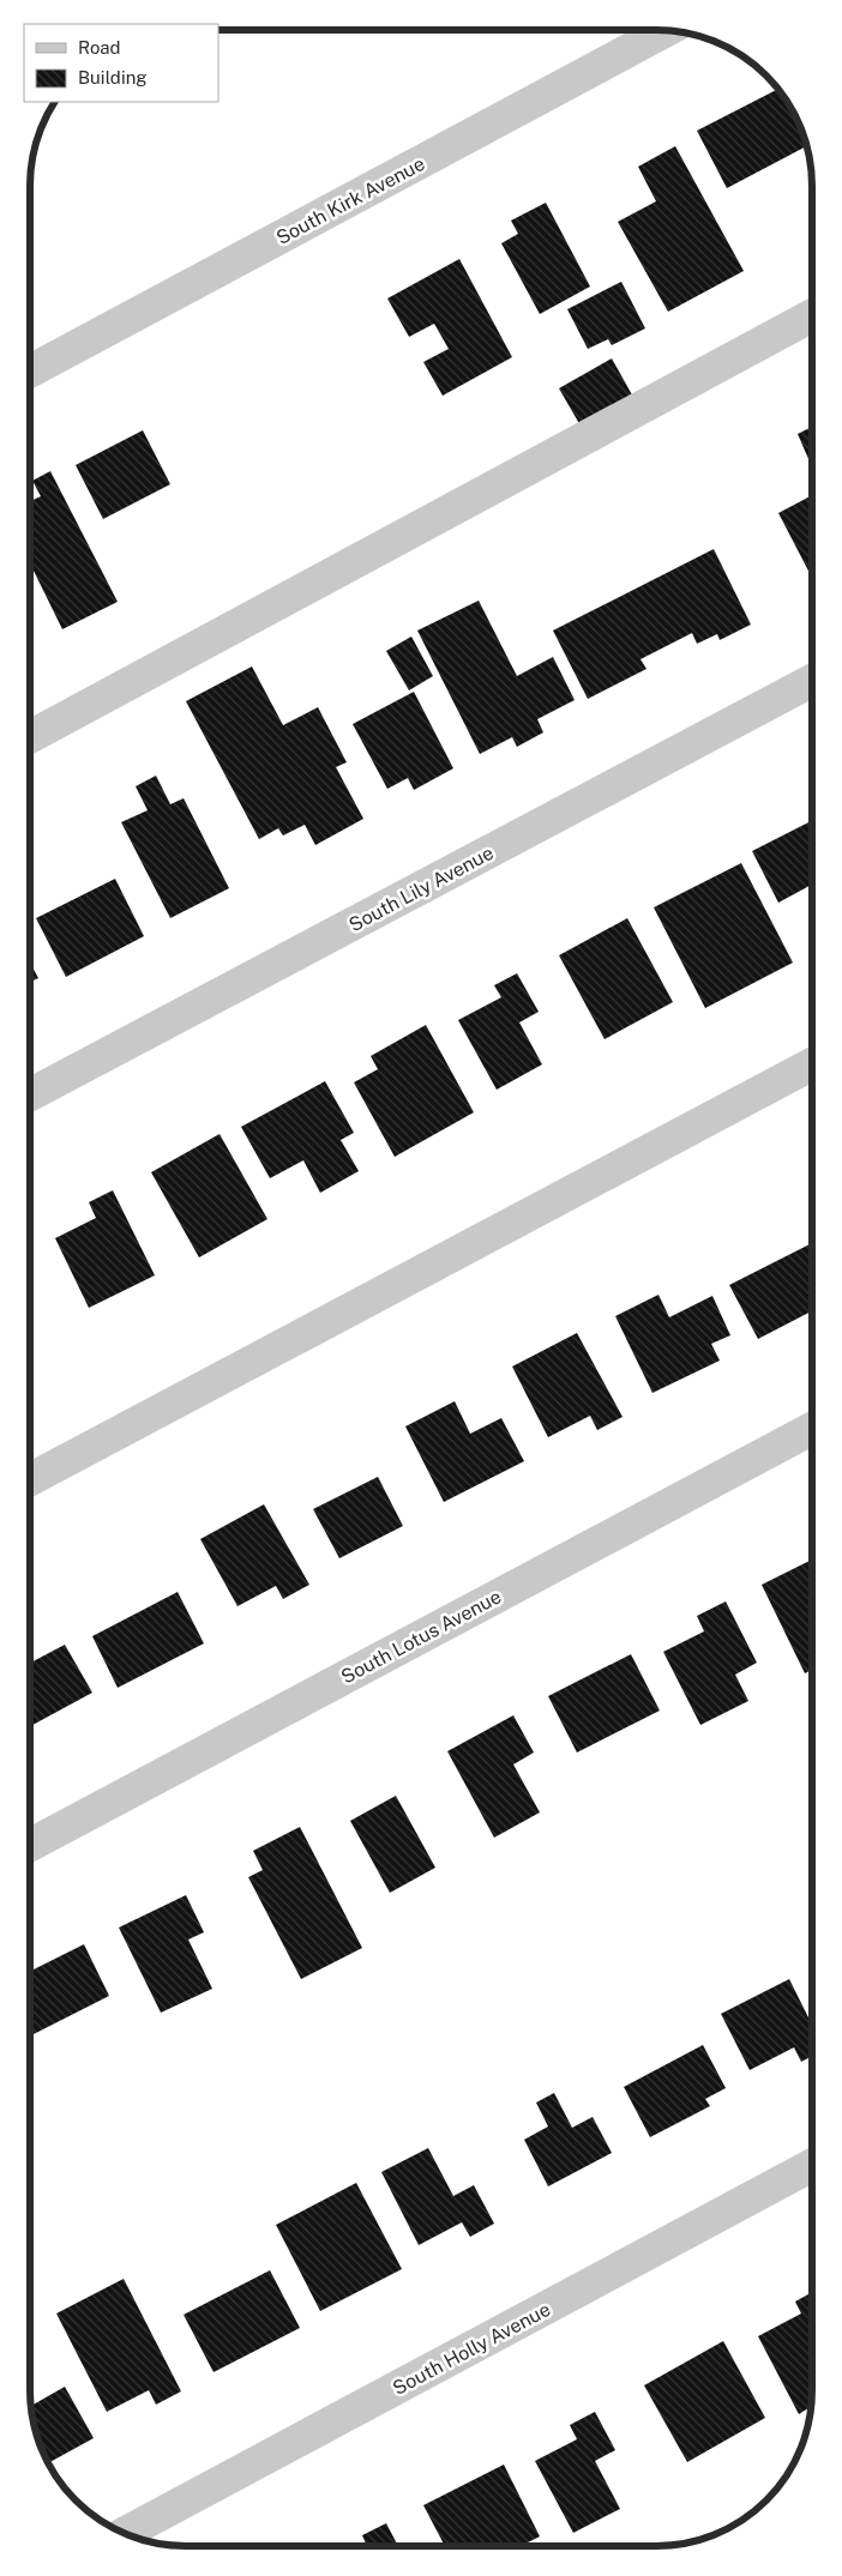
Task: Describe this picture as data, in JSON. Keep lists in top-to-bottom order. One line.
{"streets":{"street":["South Kirk Avenue","South Lily Avenue","South Lotus Avenue","South Holly Avenue"]},"legend":["Road","Building"]}
